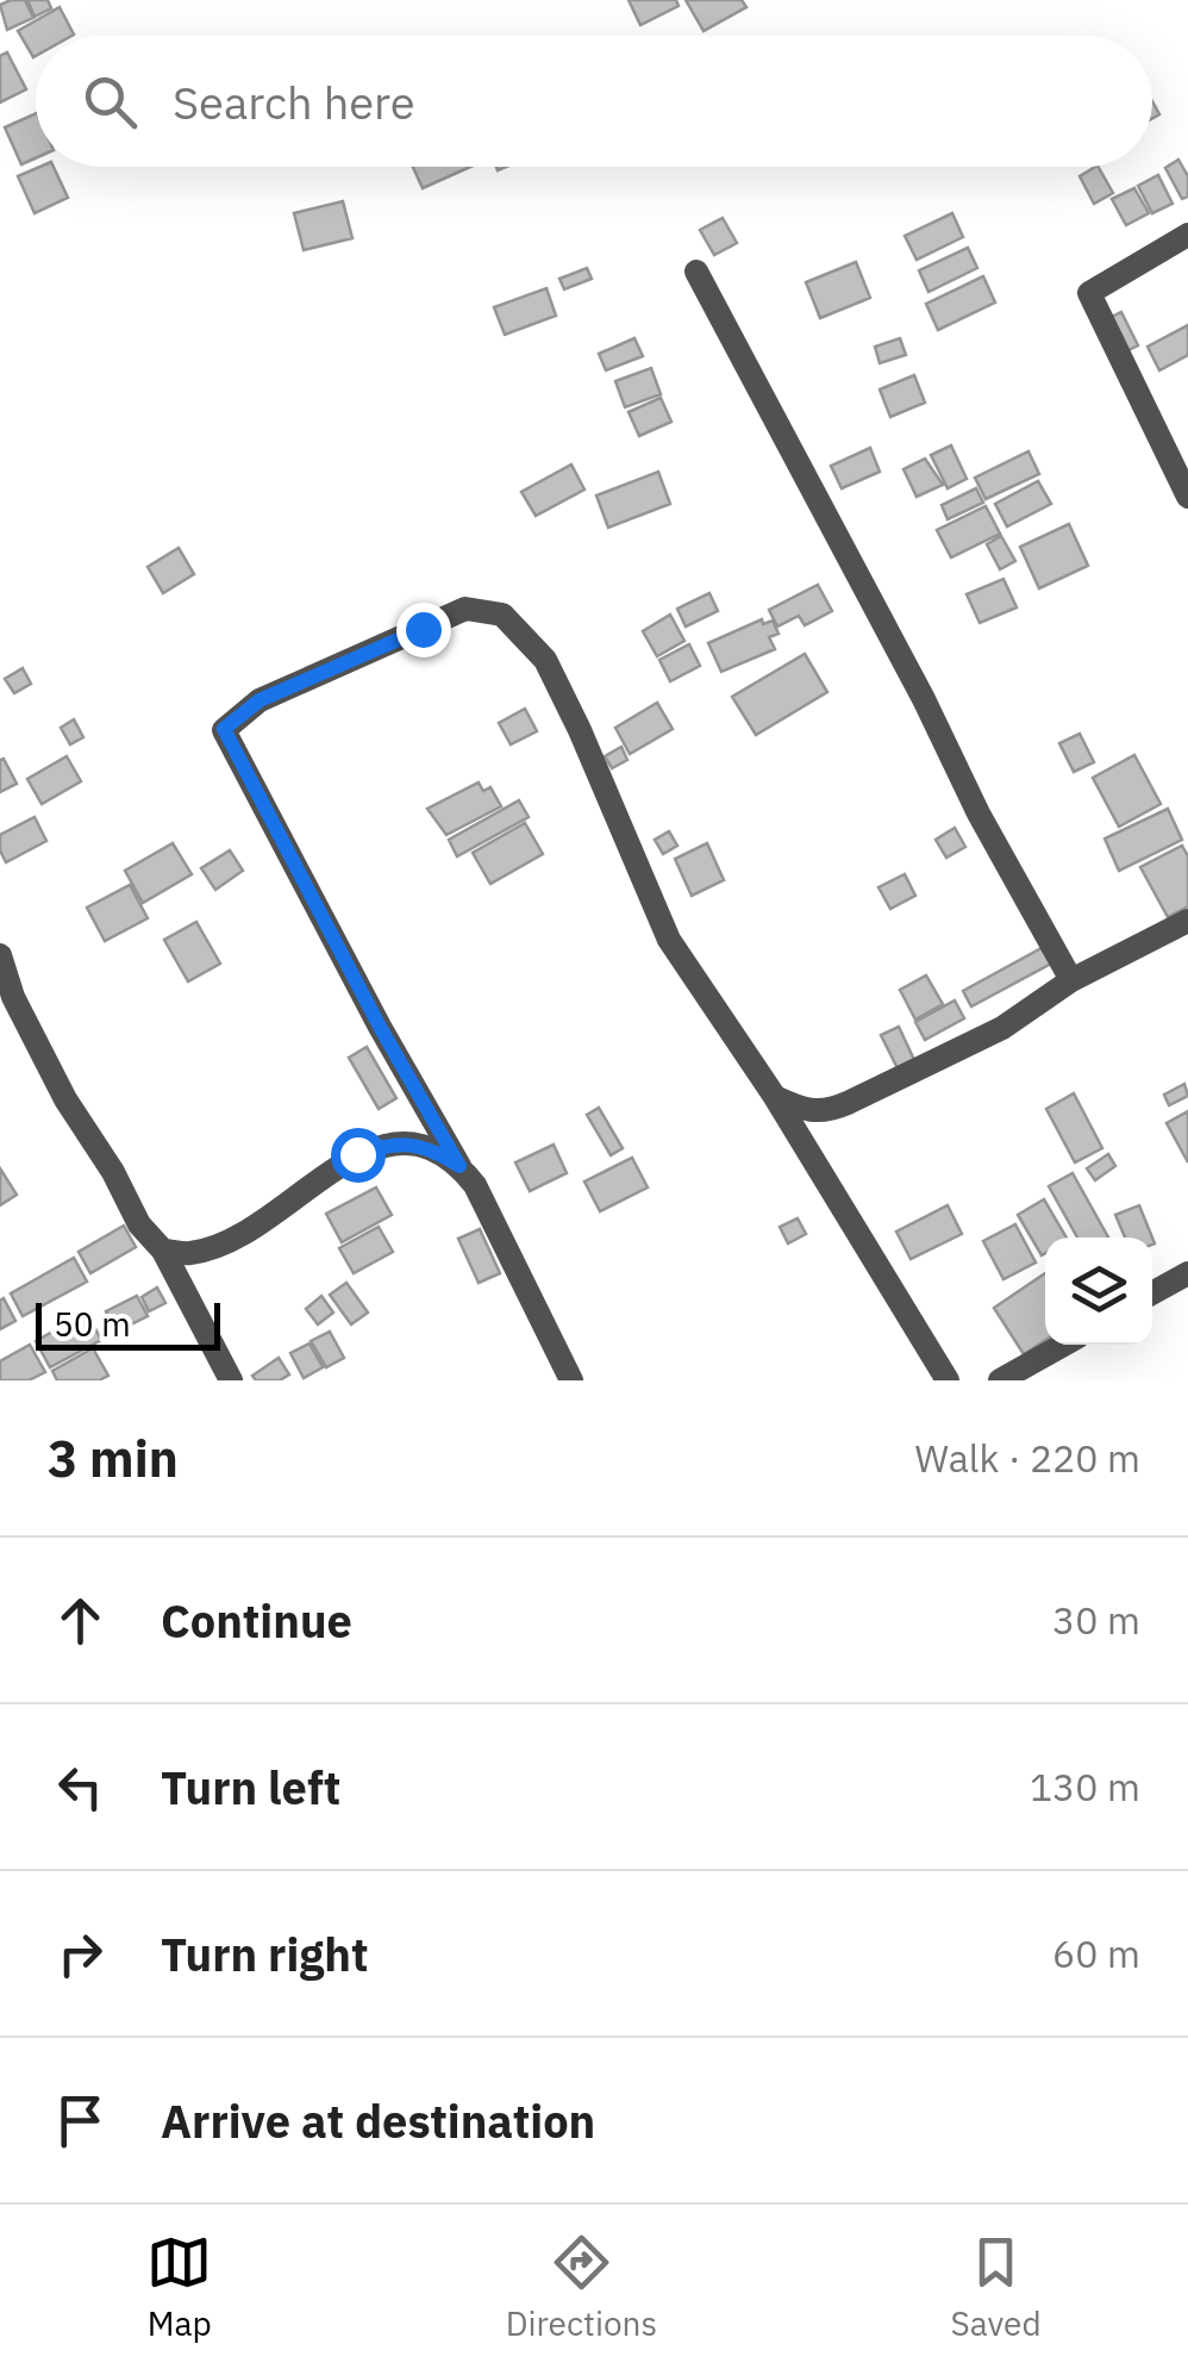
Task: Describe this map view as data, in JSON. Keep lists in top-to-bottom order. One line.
{"scale_bar":"50 m","page":{"search":"Search here","scale":"50 m","heading":["3 min","Walk · 220 m"],"list":[["Continue","30 m"],["Turn left","130 m"],["Turn right","60 m"],"Arrive at destination"],"nav":["Map","Directions","Saved"]}}
